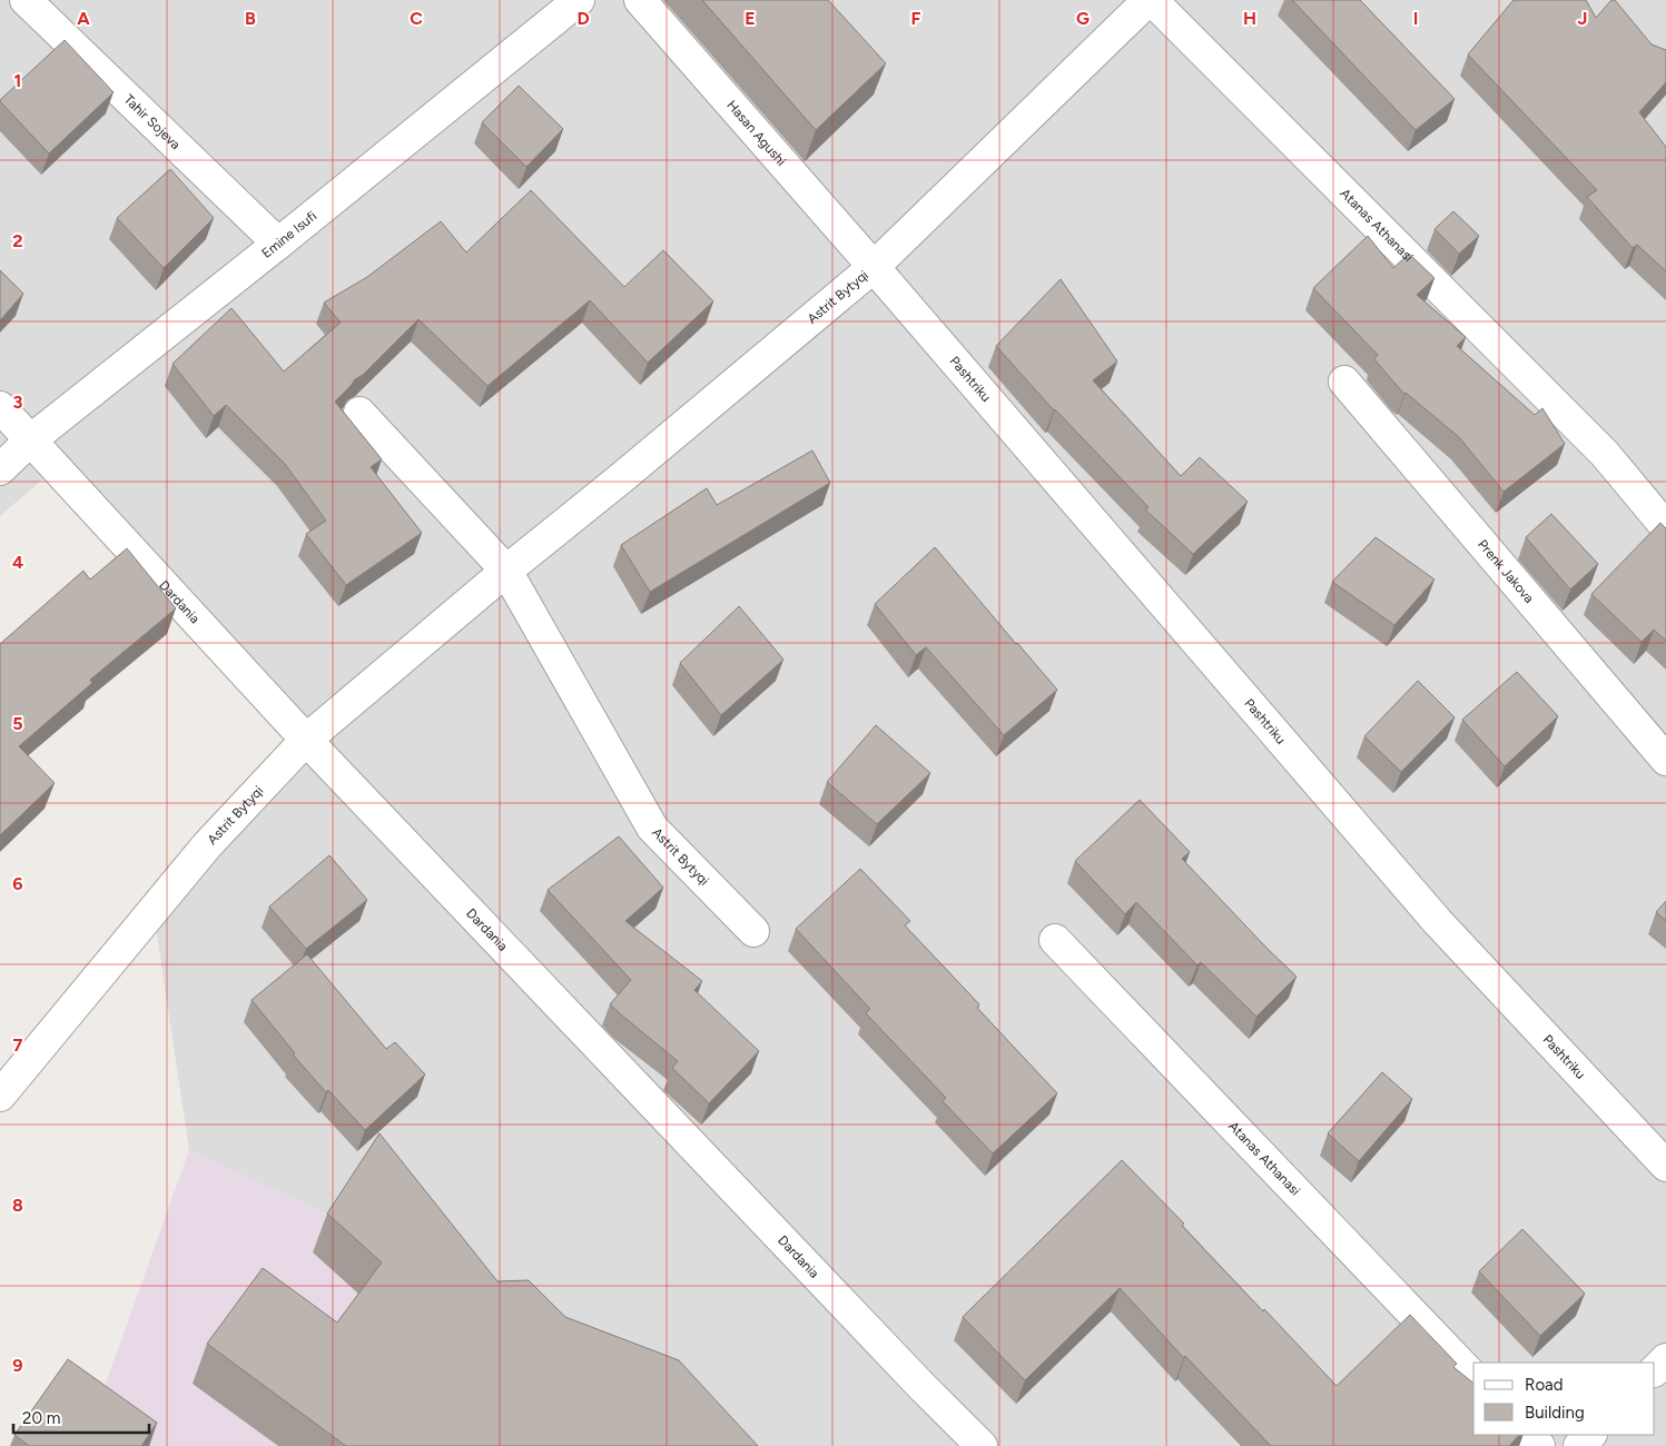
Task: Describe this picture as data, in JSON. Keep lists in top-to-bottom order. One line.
{"streets":{"street":["Tahir Sojeva","Hasan Agushi","Atanas Athanasi","Emine Isufi","Astrit Bytyqi","Pashtriku","Prenk Jakova","Dardania"]},"crossings":[["Tahir Sojeva","Emine Isufi"],["Hasan Agushi","Astrit Bytyqi"],["Hasan Agushi","Pashtriku"],["Atanas Athanasi","Astrit Bytyqi"],["Emine Isufi","Dardania"],["Astrit Bytyqi","Pashtriku"],["Astrit Bytyqi","Dardania"]],"legend":["Road","Building"],"scale_bar":"20 m","grid":{"columns":["A","B","C","D","E","F","G","H","I","J"],"rows":["1","2","3","4","5","6","7","8","9"]}}
